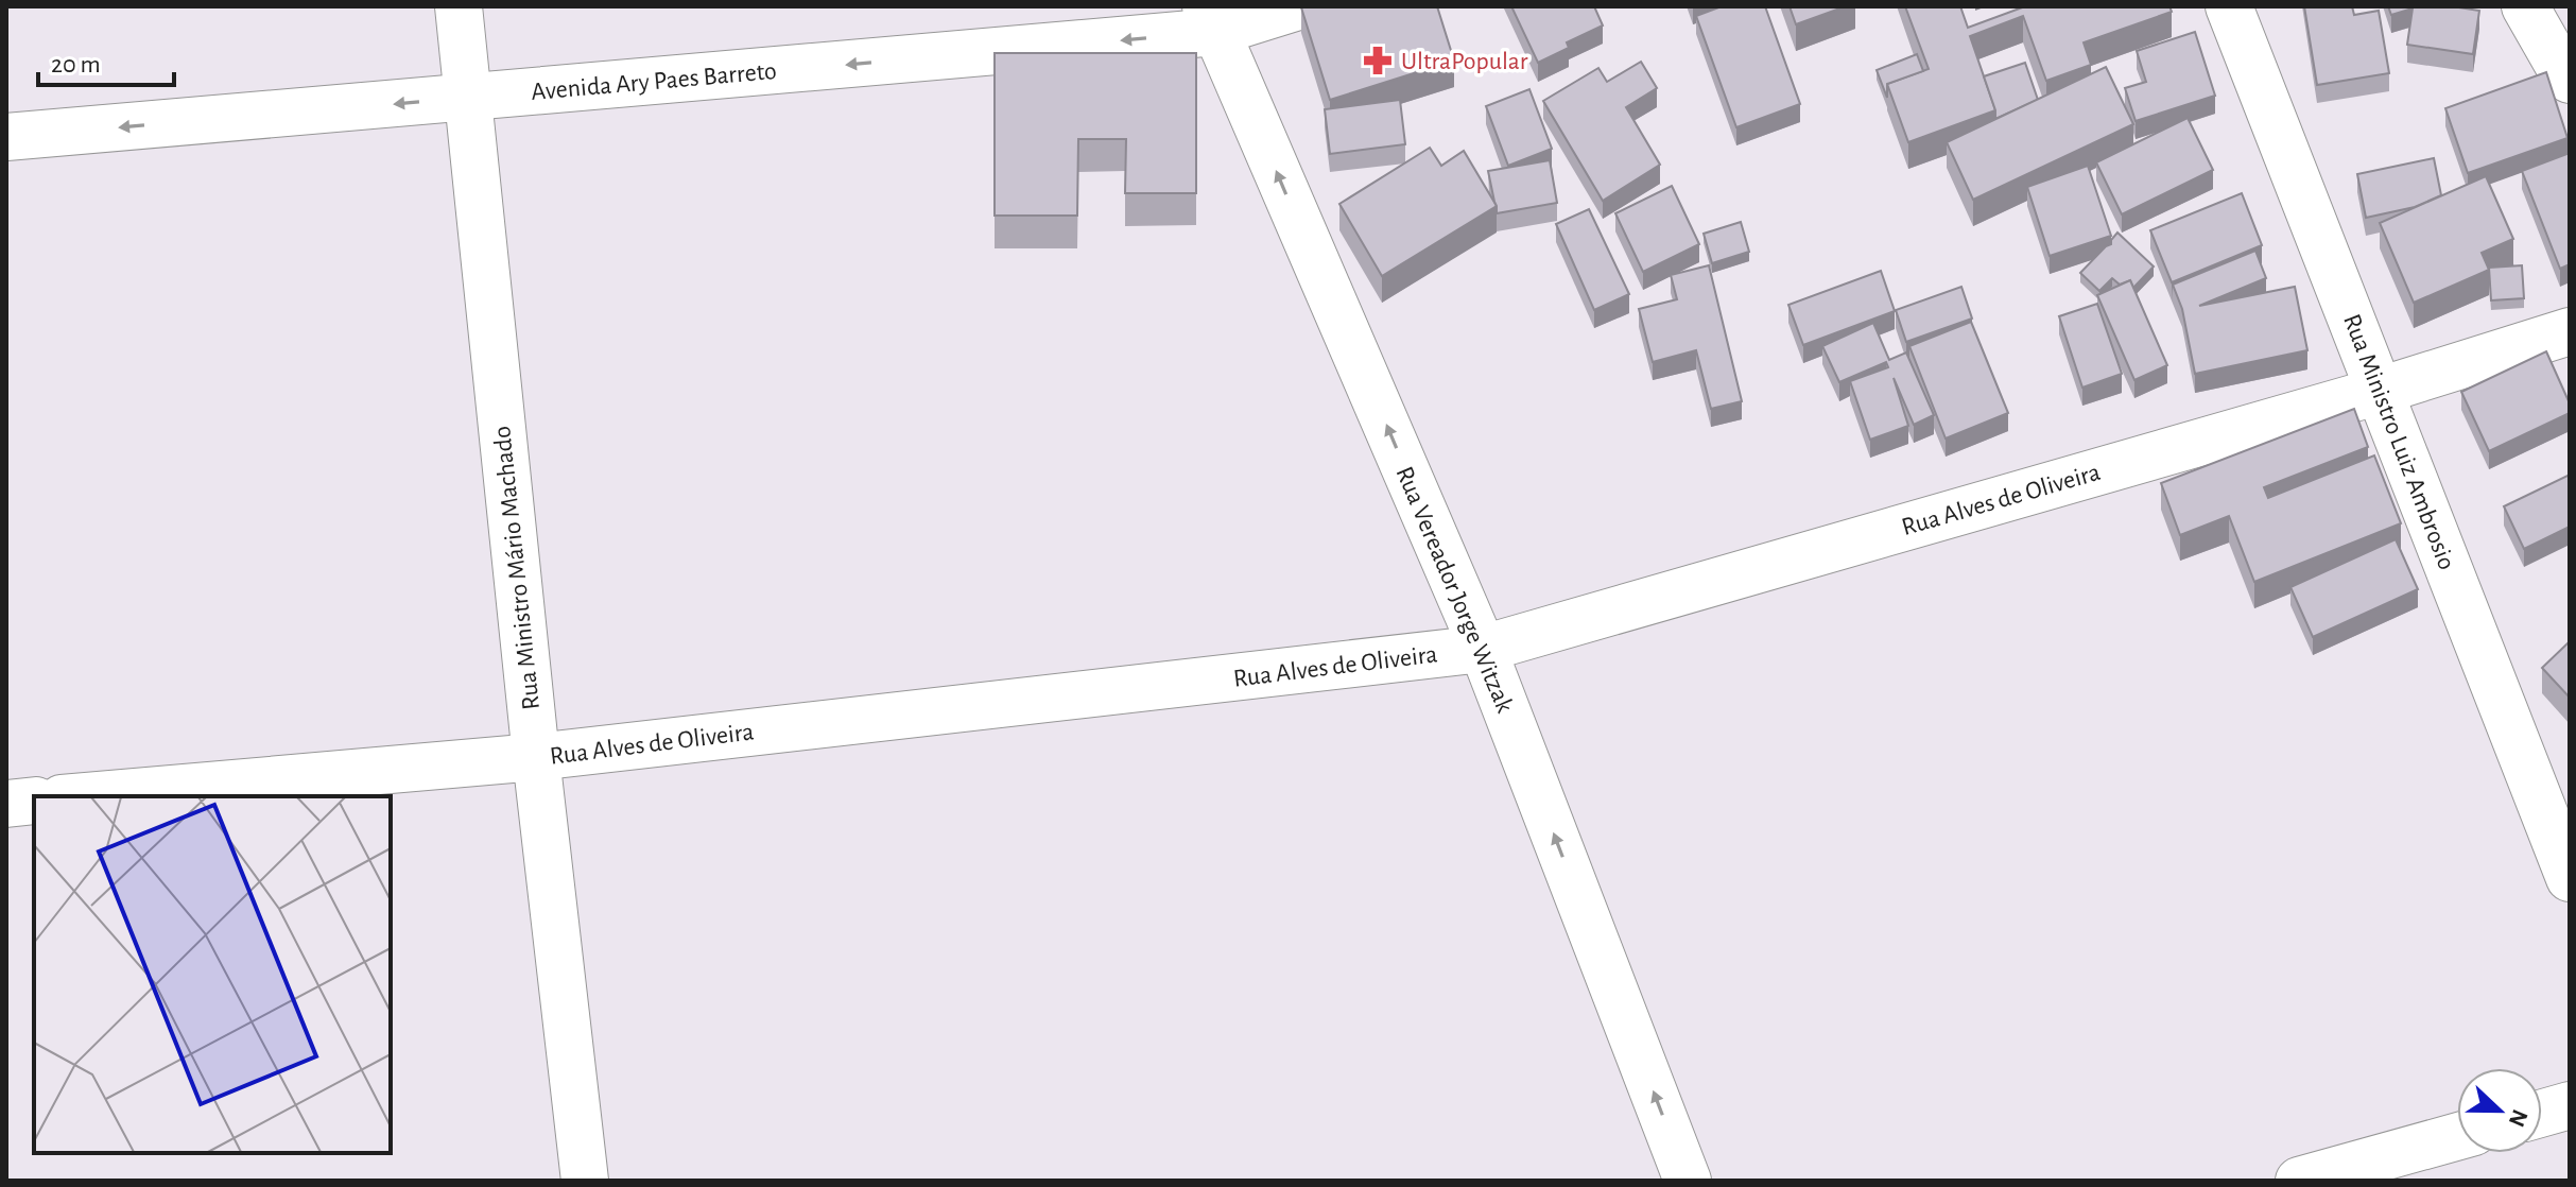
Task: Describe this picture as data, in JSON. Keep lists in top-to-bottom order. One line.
{"streets":{"street":["Avenida Ary Paes Barreto","Rua Ministro Luiz Ambrosio","Rua Alves de Oliveira","Rua Ministro Mário Machado","Rua Vereador Jorge Witzak"]},"crossings":[["Avenida Ary Paes Barreto","Rua Ministro Mário Machado"],["Avenida Ary Paes Barreto","Rua Vereador Jorge Witzak"],["Rua Ministro Luiz Ambrosio","Rua Alves de Oliveira"],["Rua Alves de Oliveira","Rua Ministro Mário Machado"],["Rua Alves de Oliveira","Rua Vereador Jorge Witzak"]],"one_way":["Avenida Ary Paes Barreto","Rua Vereador Jorge Witzak"],"places":{"pharmacy":["UltraPopular"]},"scale_bar":"20 m","north":"right"}
